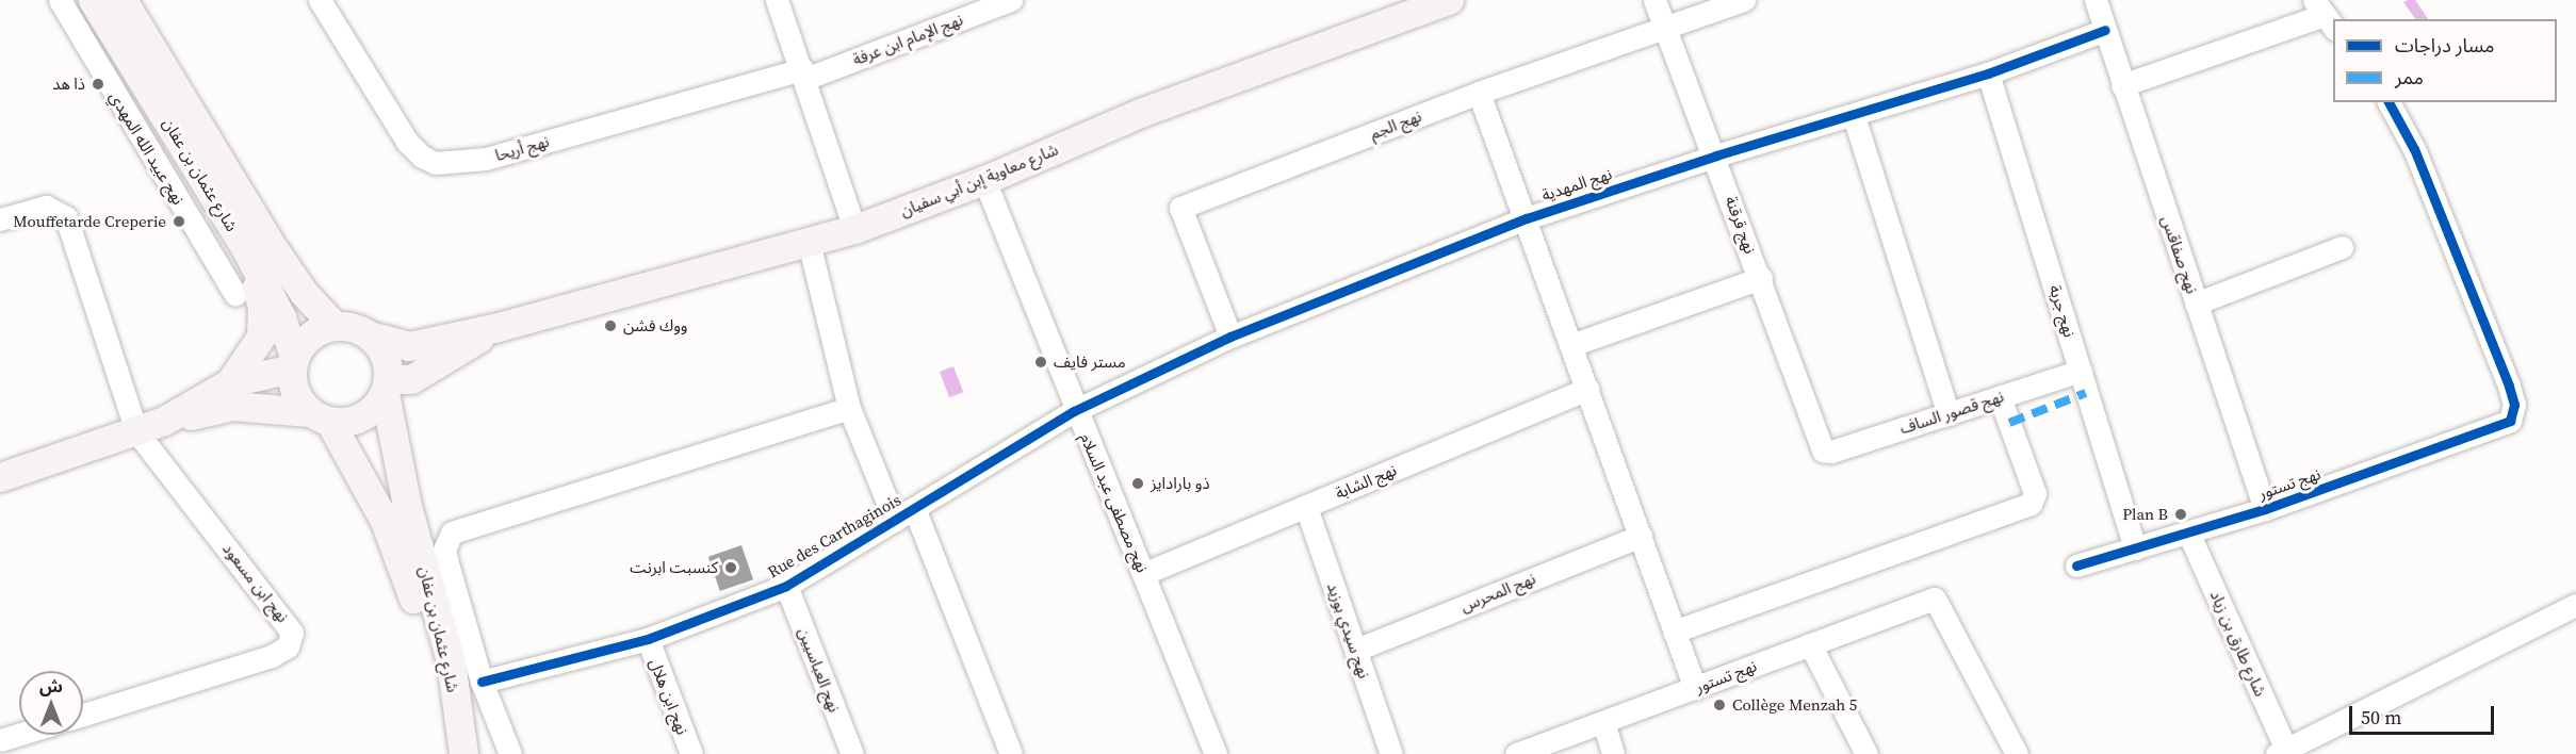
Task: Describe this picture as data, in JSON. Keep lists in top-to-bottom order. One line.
{"streets":{"main road":["شارع عثمان بن عفان","شارع معاوية إبن أبي سفيان"],"street":["نهج الإمام ابن عرفة","نهج الجم","نهج عبيد الله المهدي","نهج أريحا","نهج المهدية","نهج قرقنة","نهج صفاقس","نهج جربة","نهج قصور الساف","نهج الشابة","نهج تستور","نهج مصطفى عبد السلام","Rue des Carthaginois","نهج ابن مسعود","نهج المحرس","نهج سيدي بوزيد","شارع طارق بن زياد","نهج العباسيين","نهج ابن هلال"]},"crossings":[["نهج الإمام ابن عرفة","نهج أريحا"],["نهج الجم","نهج المهدية"],["نهج الجم","نهج قرقنة"],["شارع عثمان بن عفان","شارع معاوية إبن أبي سفيان"],["شارع معاوية إبن أبي سفيان","نهج مصطفى عبد السلام"],["نهج المهدية","نهج قرقنة"],["نهج المهدية","نهج صفاقس"],["نهج المهدية","نهج جربة"],["نهج المهدية","نهج مصطفى عبد السلام"],["نهج المهدية","Rue des Carthaginois"],["نهج قرقنة","نهج قصور الساف"],["نهج صفاقس","نهج تستور"],["نهج جربة","نهج قصور الساف"],["نهج جربة","نهج تستور"],["نهج الشابة","نهج مصطفى عبد السلام"],["نهج الشابة","نهج سيدي بوزيد"],["نهج تستور","شارع طارق بن زياد"],["نهج مصطفى عبد السلام","Rue des Carthaginois"],["Rue des Carthaginois","نهج العباسيين"],["Rue des Carthaginois","نهج ابن هلال"],["نهج المحرس","نهج سيدي بوزيد"]],"places":["ذا هد","Mouffetarde Creperie","ووك فشن","مستر فايف","ذو بارادايز","Plan B","كنسبت ابرنت","Collège Menzah 5"],"legend":["مسار دراجات","ممر"],"scale_bar":"50 m","north":"top"}
